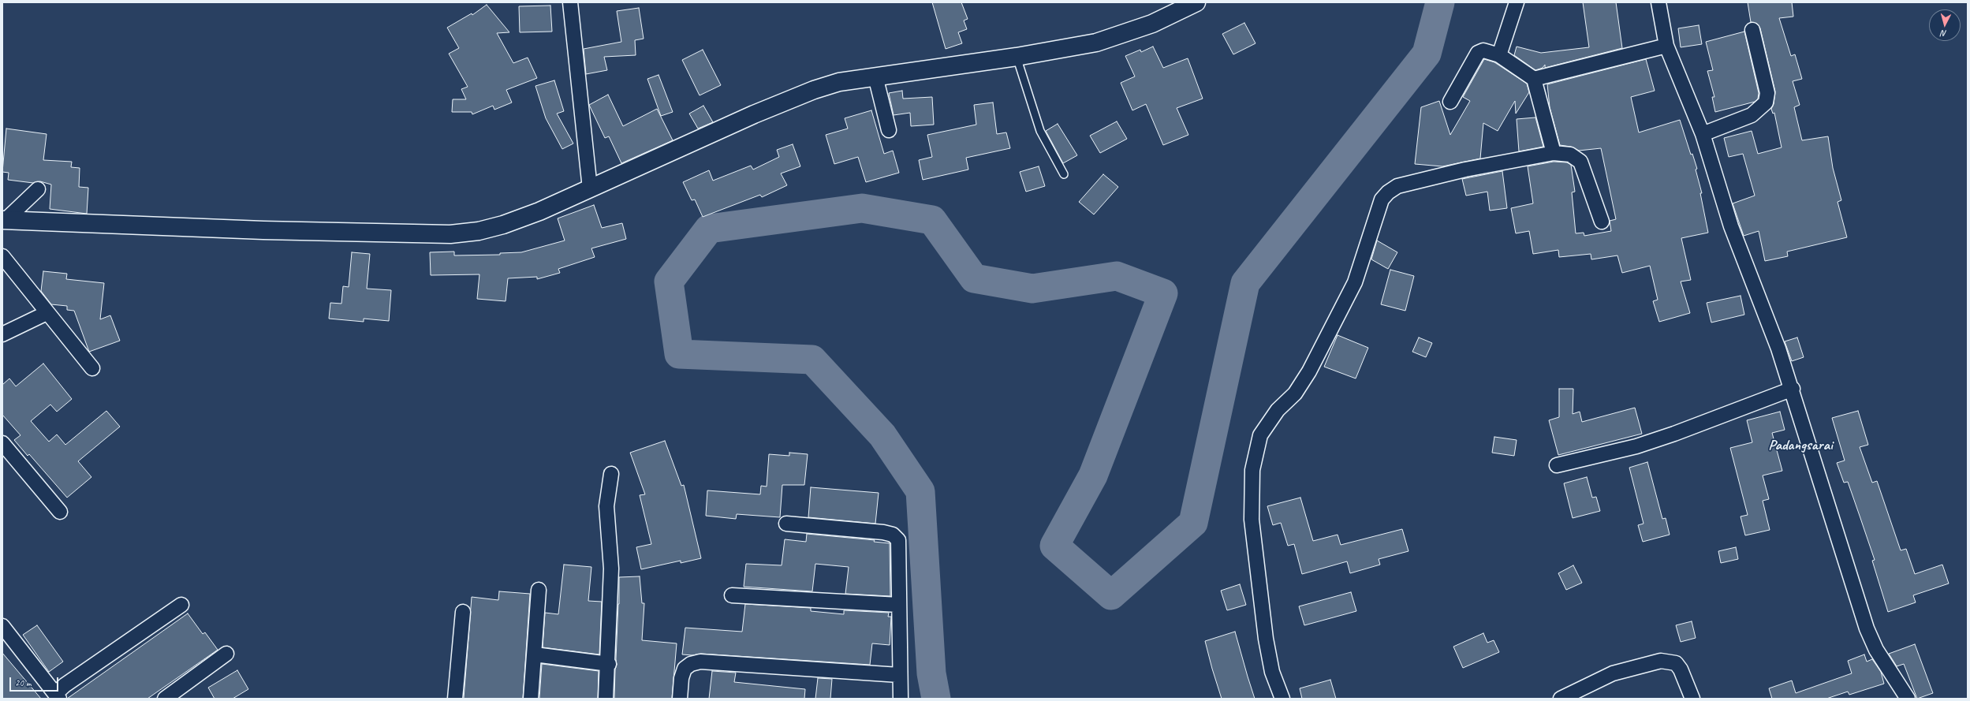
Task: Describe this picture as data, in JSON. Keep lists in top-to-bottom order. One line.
{"districts":["Padangsarai"],"scale_bar":"20 m","north":"bottom"}
